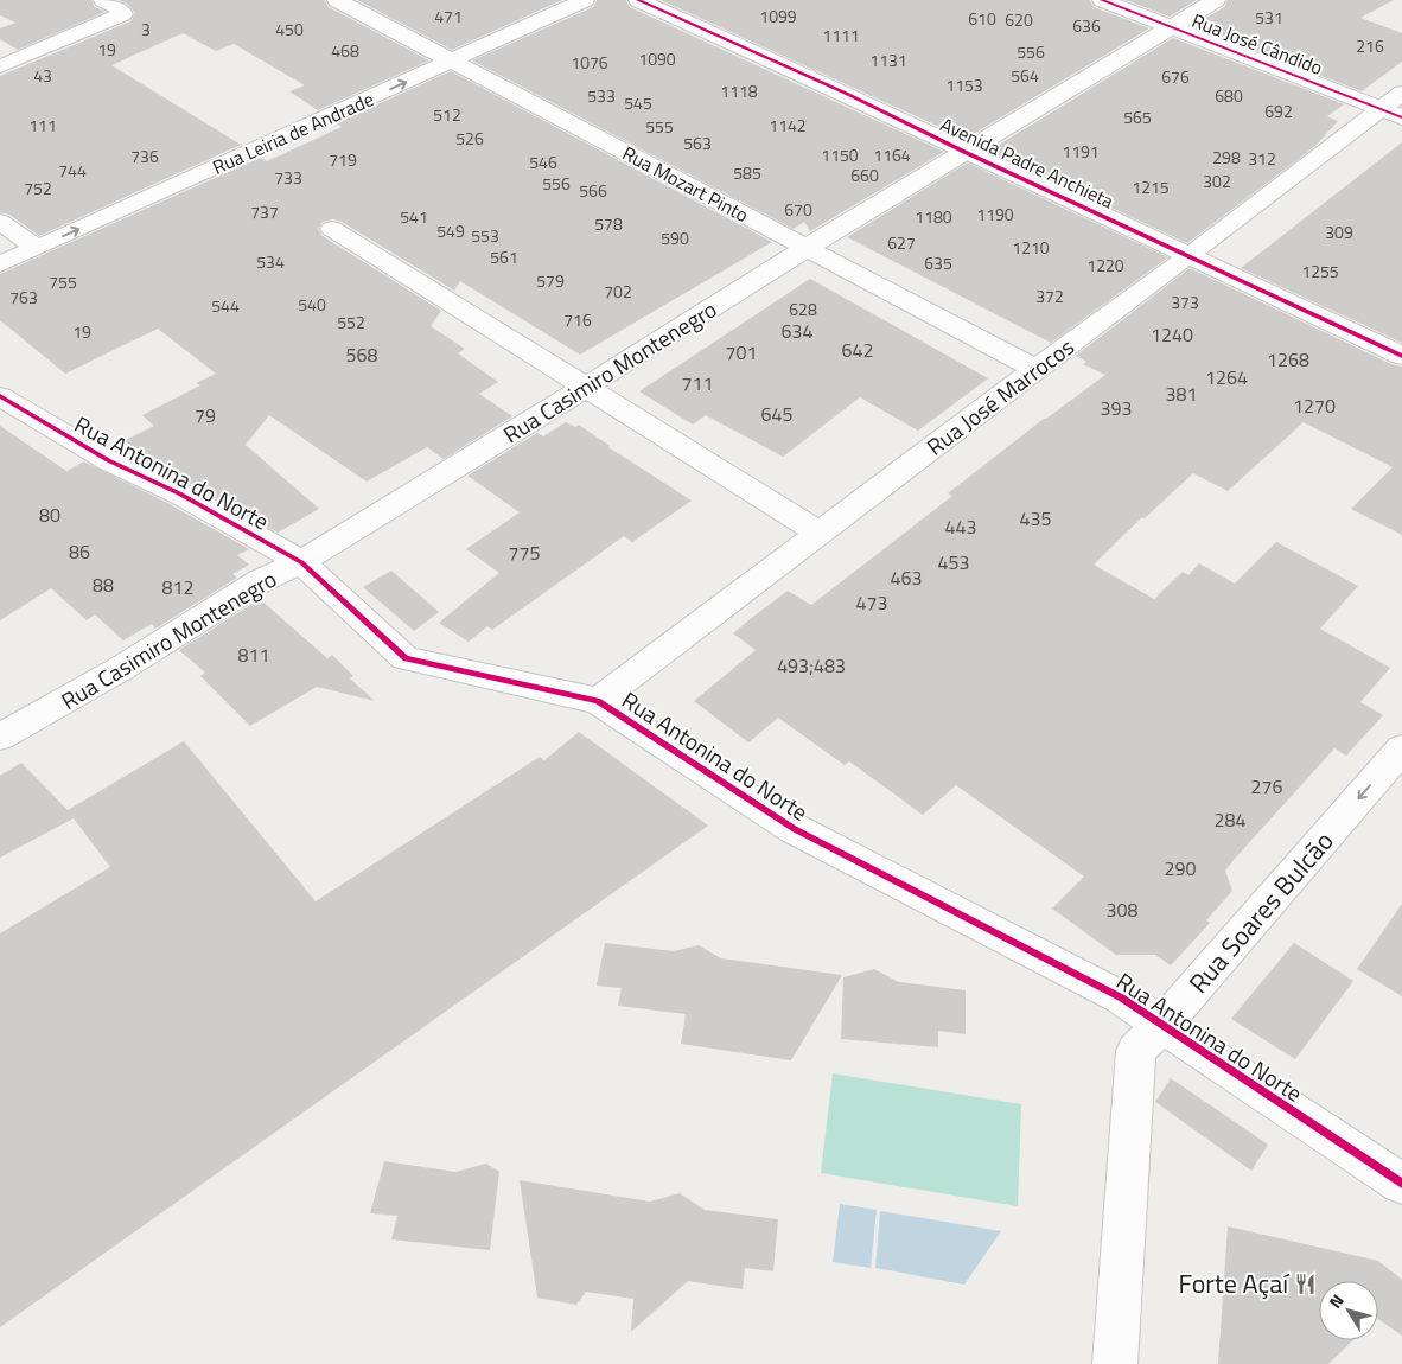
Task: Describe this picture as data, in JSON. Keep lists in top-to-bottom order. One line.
{"streets":{"street":["Rua José Cândido","Rua Leiria de Andrade","Avenida Padre Anchieta","Rua Mozart Pinto","Rua Casimiro Montenegro","Rua José Marrocos","Rua Antonina do Norte","Rua Soares Bulcão"]},"crossings":[["Rua José Cândido","Rua Casimiro Montenegro"],["Rua José Cândido","Rua José Marrocos"],["Rua Leiria de Andrade","Rua Mozart Pinto"],["Avenida Padre Anchieta","Rua Casimiro Montenegro"],["Avenida Padre Anchieta","Rua José Marrocos"],["Rua Mozart Pinto","Rua Casimiro Montenegro"],["Rua Mozart Pinto","Rua José Marrocos"],["Rua Casimiro Montenegro","Rua Antonina do Norte"],["Rua José Marrocos","Rua Antonina do Norte"],["Rua Antonina do Norte","Rua Soares Bulcão"]],"one_way":["Rua Leiria de Andrade","Rua Soares Bulcão"],"places":{"restaurant":["Forte Açaí"]},"house_numbers":["471","1099","531","610","620","636","3","450","1111","216","19","468","556","1090","1131","1076","43","564","676","1153","1118","533","680","545","692","512","565","111","1142","555","526","563","1191","1150","1164","736","298","312","719","546","744","585","660","733","302","556","1215","752","566","670","737","1190","541","1180","578","549","309","553","590","627","1210","561","534","635","1220","1255","579","755","702","372","763","373","540","544","628","716","552","19","634","1240","642","701","568","1268","1264","711","381","1270","393","645","79","80","435","443","86","775","453","463","88","812","473","811","493;483","276","284","290","308"],"north":"top left"}
